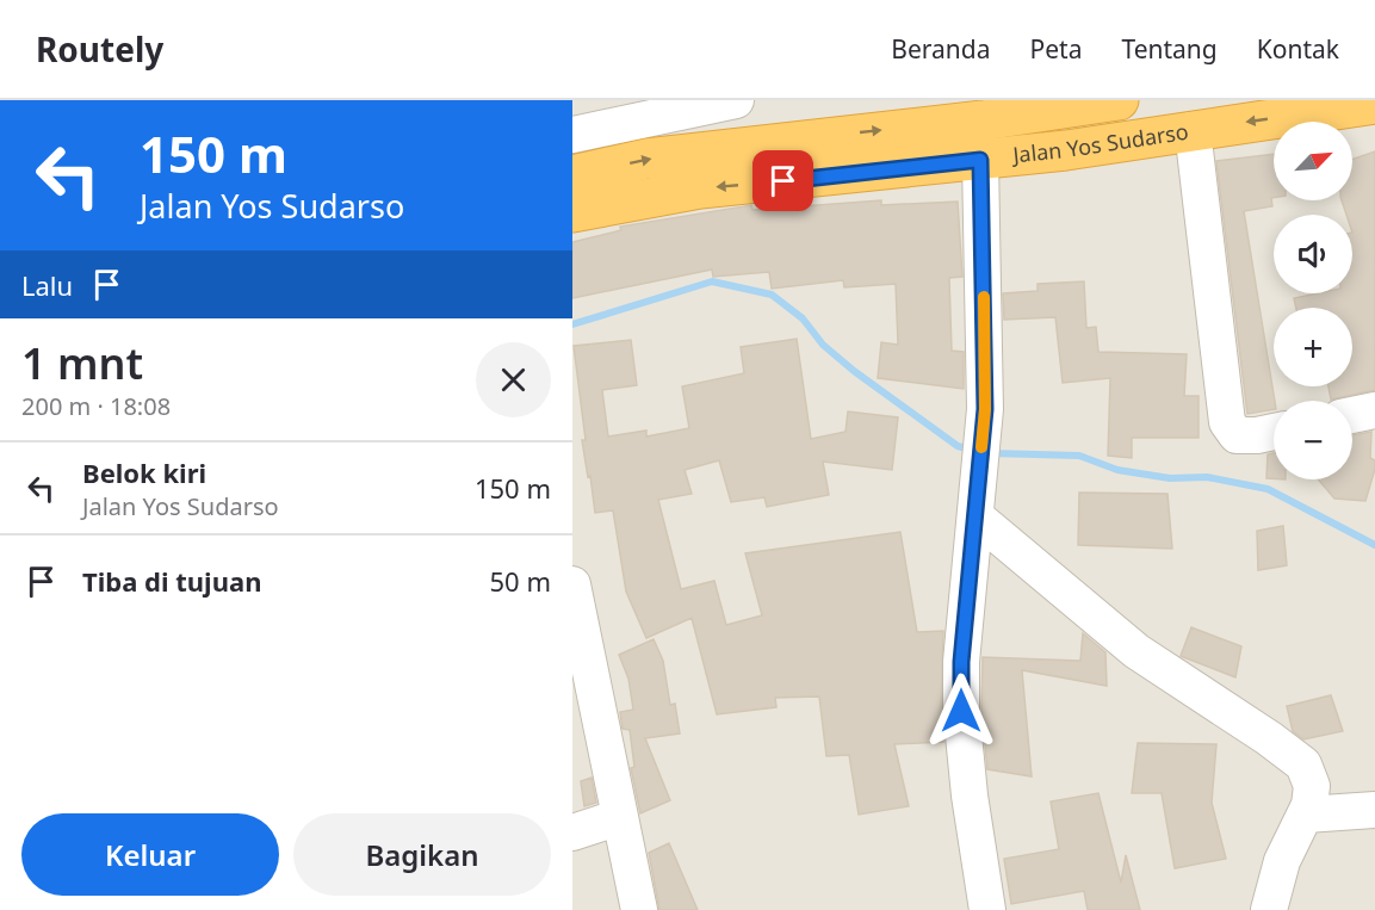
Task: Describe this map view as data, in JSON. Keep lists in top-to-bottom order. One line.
{"streets":{"highway":["Jalan Yos Sudarso"]},"north":"top right","page":{"header":"Routely","nav":["Beranda","Peta","Tentang","Kontak"],"turn":["150 m","Jalan Yos Sudarso"],"map_buttons":["+","−"],"then":"Lalu","heading":["1 mnt","200 m · 18:08"],"list":[{"name":"Belok kiri","note":"Jalan Yos Sudarso","value":"150 m"},{"name":"Tiba di tujuan","value":"50 m"}],"buttons":["Keluar","Bagikan"]}}
